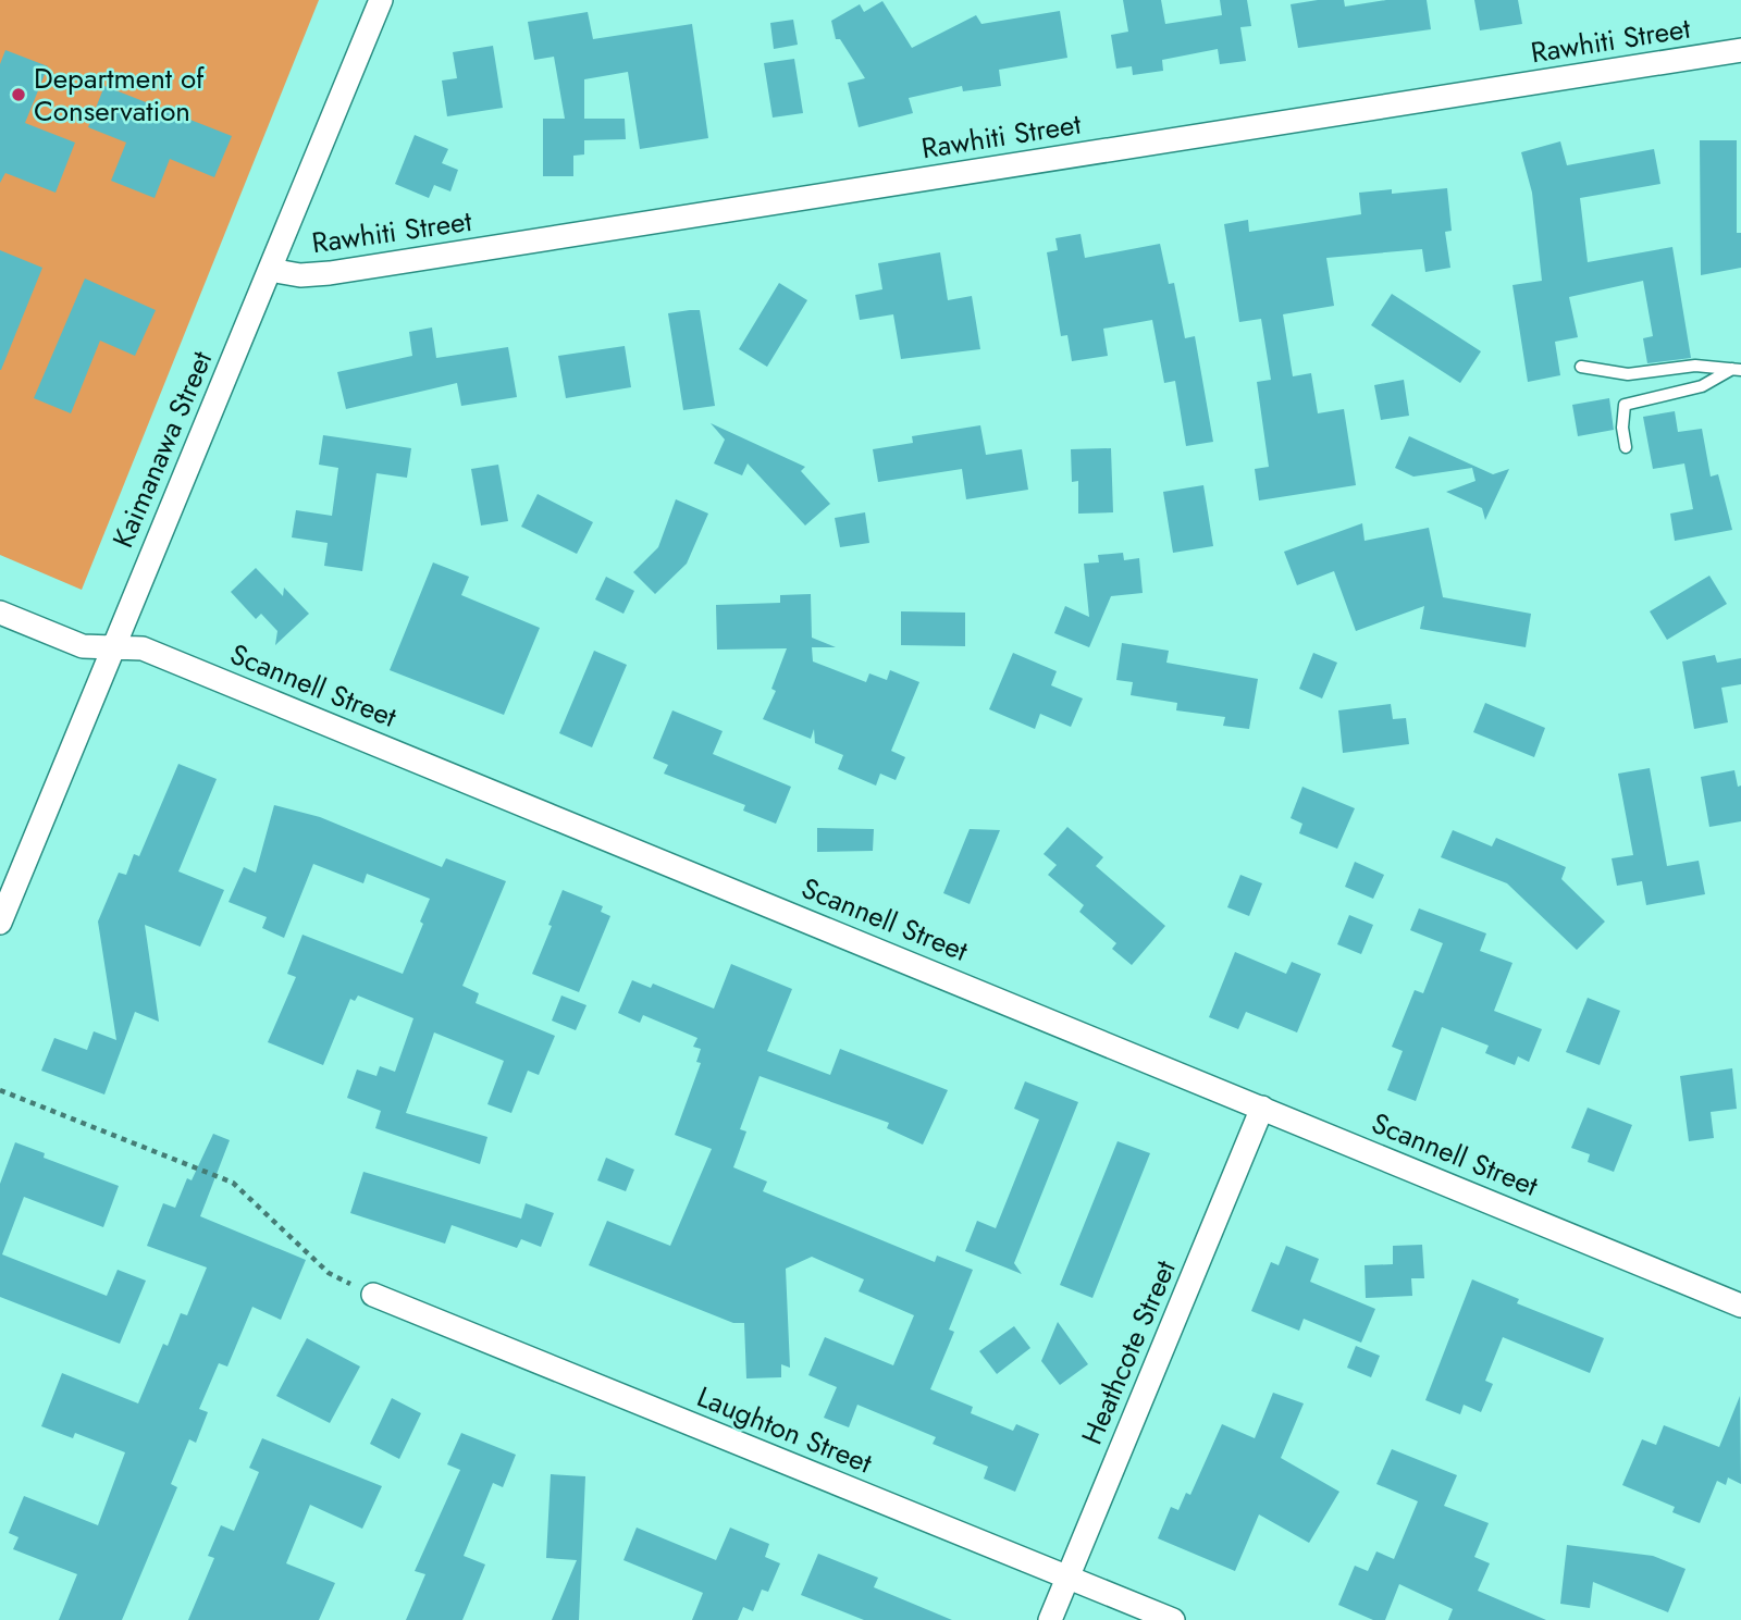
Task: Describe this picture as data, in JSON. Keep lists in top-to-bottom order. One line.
{"streets":{"street":["Rawhiti Street","Kaimanawa Street","Scannell Street","Heathcote Street","Laughton Street"]},"crossings":[["Rawhiti Street","Kaimanawa Street"],["Kaimanawa Street","Scannell Street"],["Scannell Street","Heathcote Street"],["Heathcote Street","Laughton Street"]],"places":["Department of Conservation"]}
